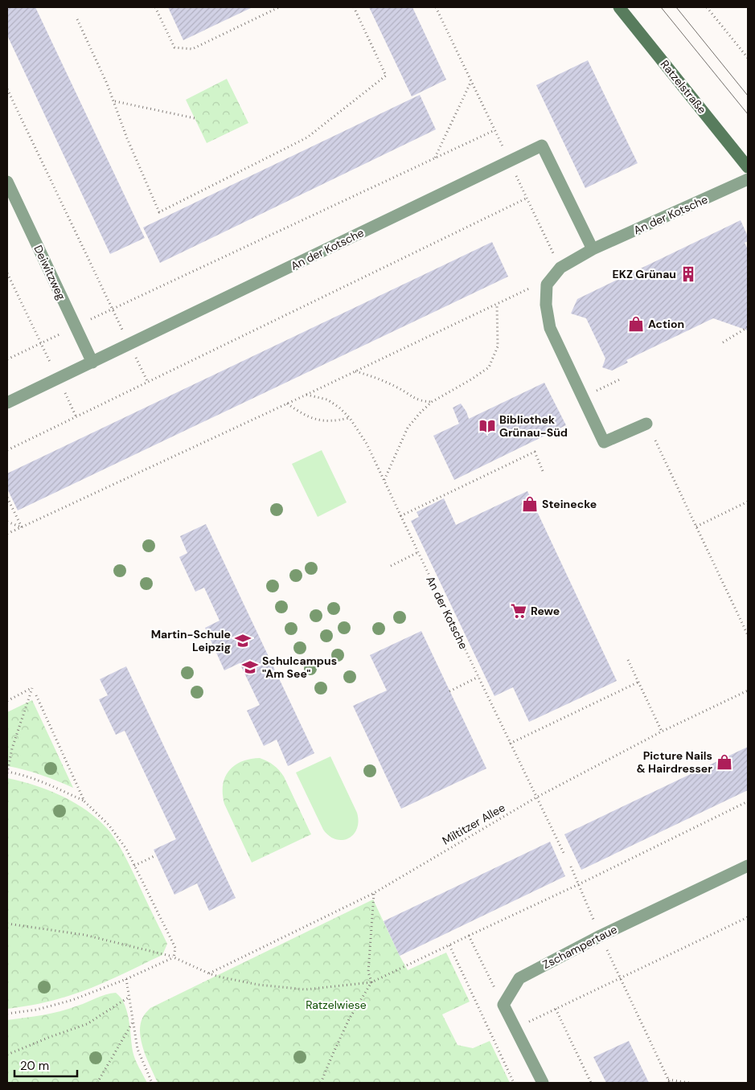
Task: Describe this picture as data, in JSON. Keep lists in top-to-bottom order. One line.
{"streets":{"main road":["Ratzelstraße"],"street":["An der Kotsche","Deiwitzweg","Zschampertaue"],"path":["Miltitzer Allee"]},"crossings":[["An der Kotsche","Deiwitzweg"],["An der Kotsche","Miltitzer Allee"]],"parks":["Ratzelwiese"],"places":{"building":["EKZ Grünau"],"shop":["Action","Steinecke","Picture Nails & Hairdresser"],"library":["Bibliothek Grünau-Süd"],"supermarket":["Rewe"],"school or university":["Martin-Schule Leipzig","Schulcampus \"Am See\""]},"scale_bar":"20 m"}
